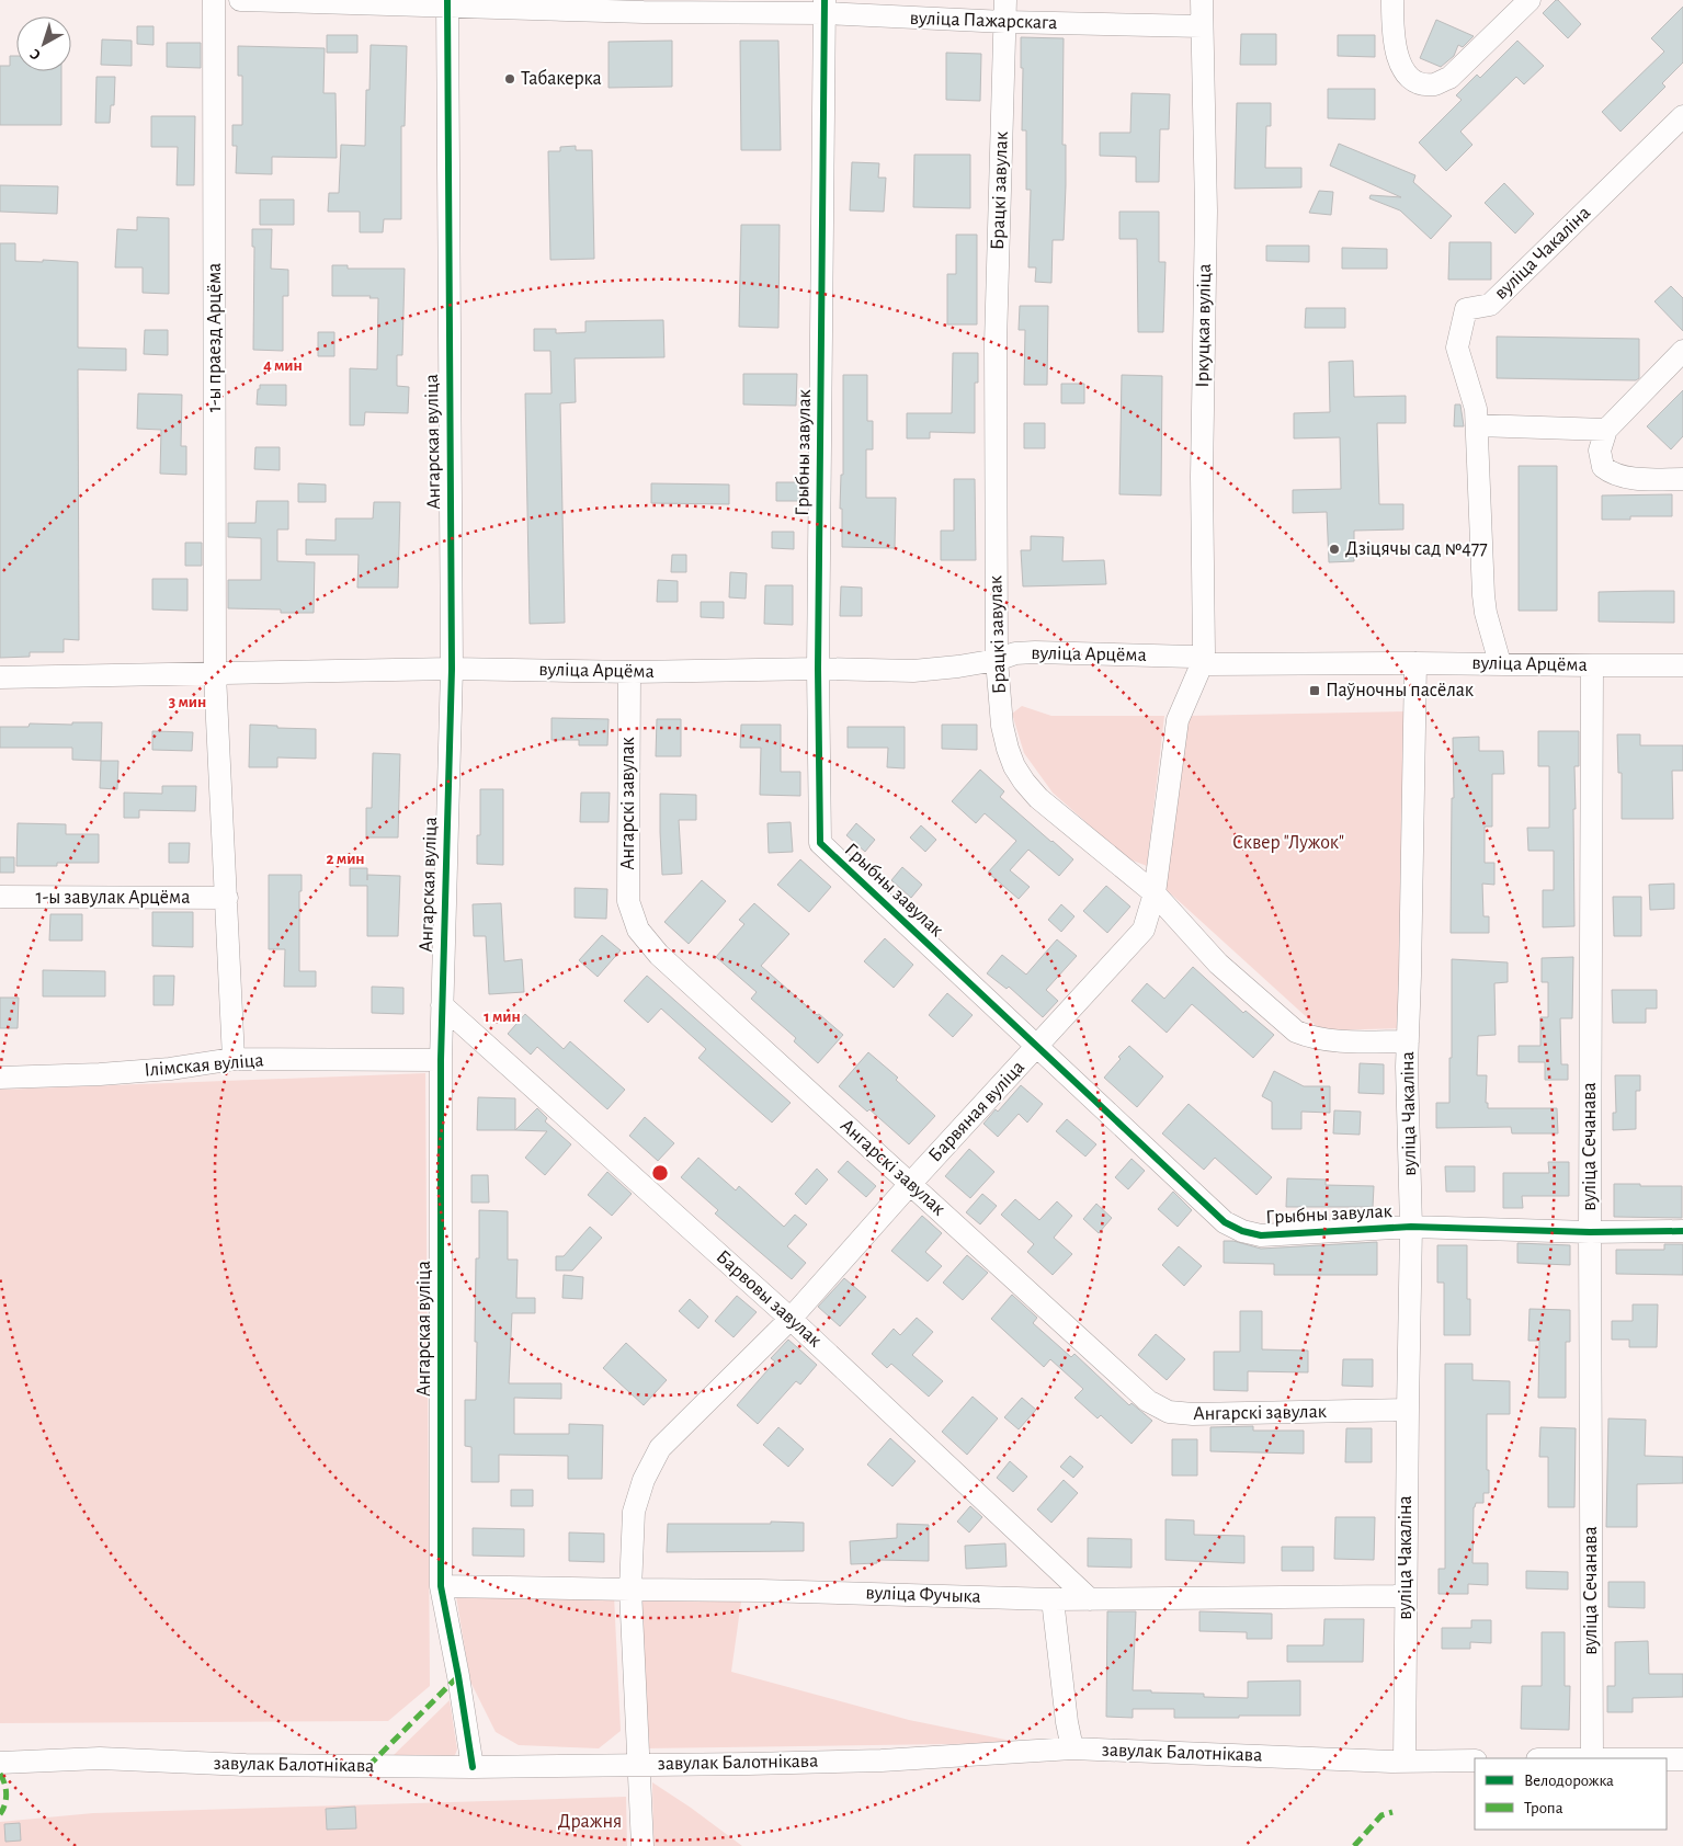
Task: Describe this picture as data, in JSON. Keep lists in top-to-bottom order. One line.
{"streets":{"street":["вуліца Пажарскага","Брацкі завулак","вуліца Чакаліна","Іркуцкая вуліца","1-ы праезд Арцёма","Ангарская вуліца","Грыбны завулак","вуліца Арцёма","Ангарскі завулак","1-ы завулак Арцёма","Ілімская вуліца","Барвяная вуліца","вуліца Сечанава","Барвовы завулак","вуліца Фучыка","завулак Балотнікава"]},"crossings":[["вуліца Пажарскага","Брацкі завулак"],["вуліца Пажарскага","Іркуцкая вуліца"],["вуліца Пажарскага","Ангарская вуліца"],["вуліца Пажарскага","Грыбны завулак"],["Брацкі завулак","вуліца Чакаліна"],["Брацкі завулак","вуліца Арцёма"],["Брацкі завулак","Барвяная вуліца"],["вуліца Чакаліна","Грыбны завулак"],["вуліца Чакаліна","вуліца Арцёма"],["вуліца Чакаліна","Ангарскі завулак"],["вуліца Чакаліна","вуліца Фучыка"],["вуліца Чакаліна","завулак Балотнікава"],["Іркуцкая вуліца","вуліца Арцёма"],["Іркуцкая вуліца","Барвяная вуліца"],["1-ы праезд Арцёма","вуліца Арцёма"],["Ангарская вуліца","вуліца Арцёма"],["Ангарская вуліца","Ілімская вуліца"],["Ангарская вуліца","Барвовы завулак"],["Ангарская вуліца","вуліца Фучыка"],["Ангарская вуліца","завулак Балотнікава"],["Грыбны завулак","вуліца Арцёма"],["Грыбны завулак","Барвяная вуліца"],["Грыбны завулак","вуліца Сечанава"],["вуліца Арцёма","Ангарскі завулак"],["вуліца Арцёма","Барвяная вуліца"],["вуліца Арцёма","вуліца Сечанава"],["Ангарскі завулак","Барвяная вуліца"],["Барвяная вуліца","Барвовы завулак"],["Барвяная вуліца","вуліца Фучыка"],["Барвяная вуліца","завулак Балотнікава"],["Барвовы завулак","вуліца Фучыка"]],"parks":["Сквер \"Лужок\"","Дражня"],"places":{"other":["Табакерка","Дзіцячы сад №477"],"transit":["Паўночны пасёлак"]},"legend":["Велодорожка","Тропа"],"north":"bottom left","rings":["4 мин","3 мин","2 мин","1 мин"]}
